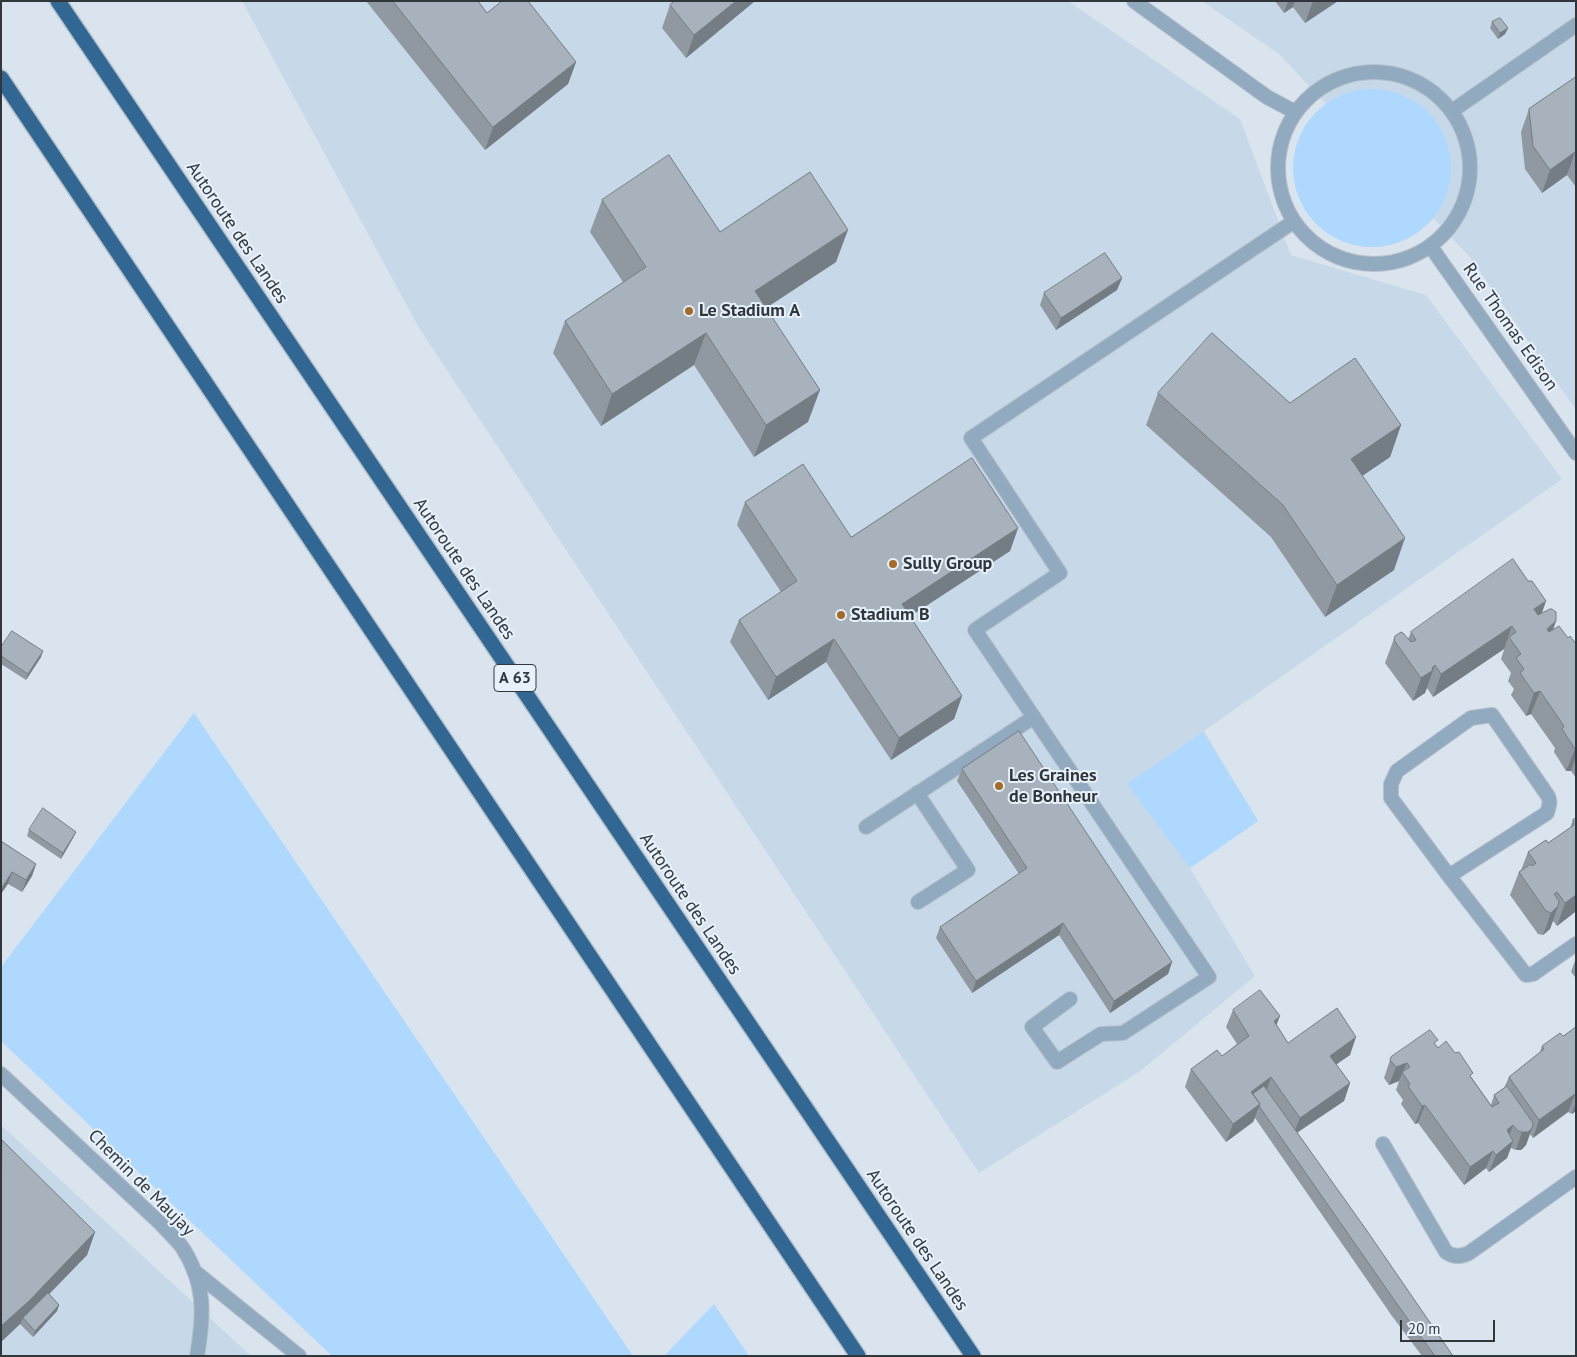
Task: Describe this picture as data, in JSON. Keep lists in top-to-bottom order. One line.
{"streets":{"highway":["Autoroute des Landes","A 63"],"street":["Rue Thomas Edison","Chemin de Maujay"]},"places":["Le Stadium A","Sully Group","Stadium B","Les Graines de Bonheur"],"scale_bar":"20 m"}
